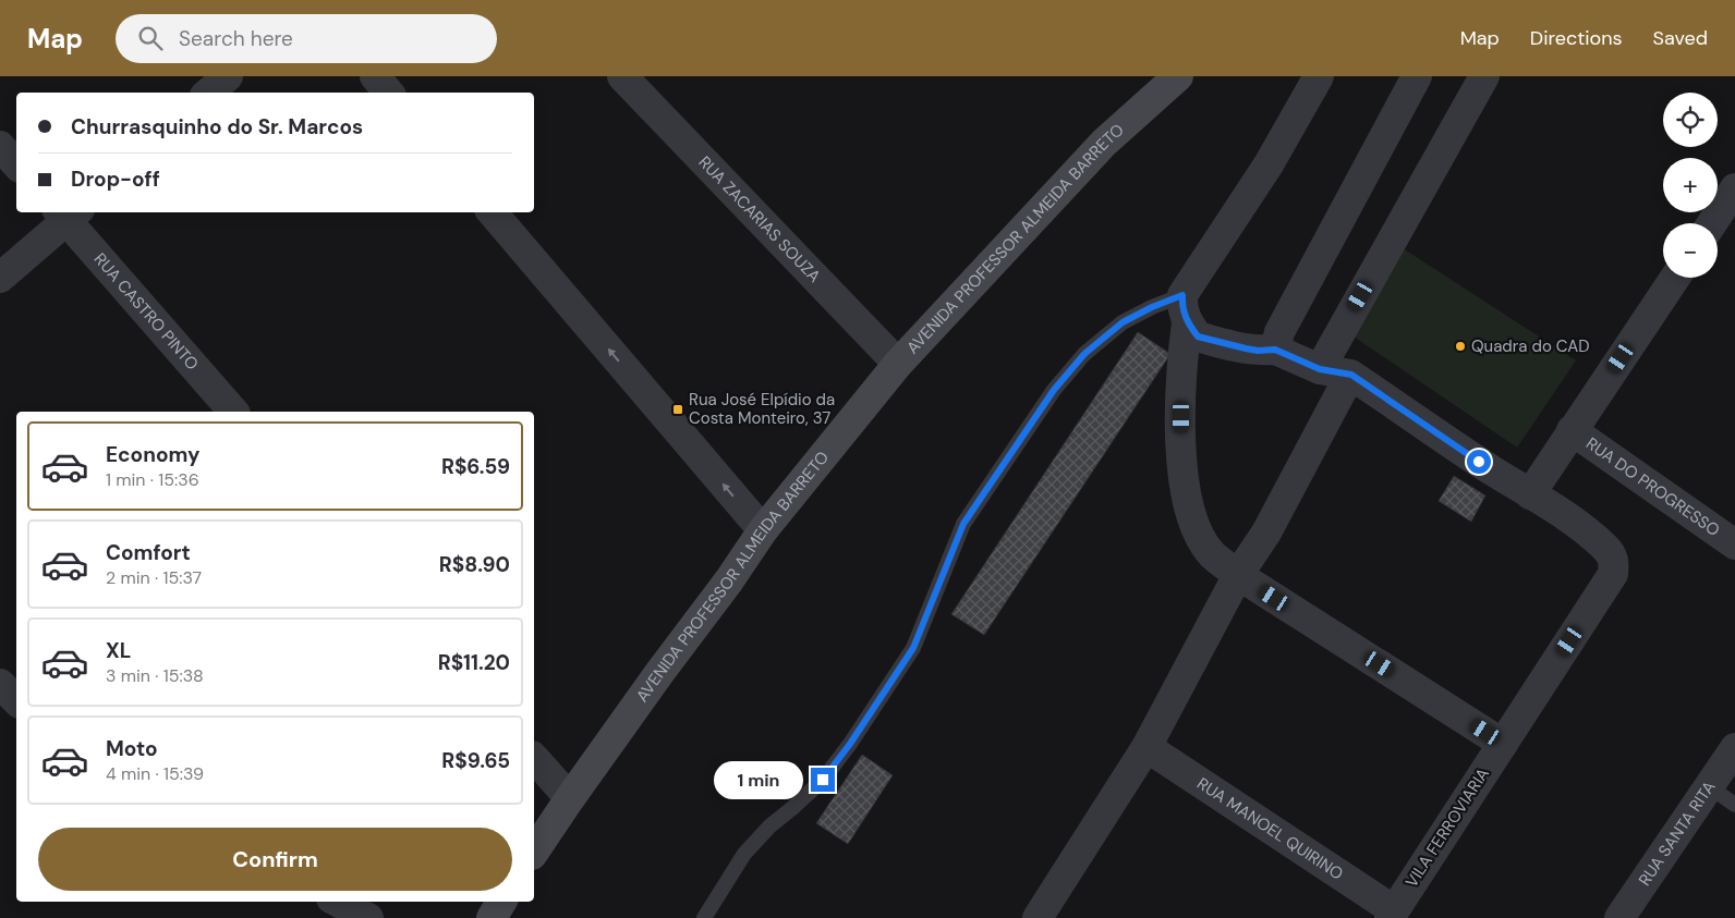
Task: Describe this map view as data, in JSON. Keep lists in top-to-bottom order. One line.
{"streets":{"main road":["AVENIDA PROFESSOR ALMEIDA BARRETO"],"street":["RUA ZACARIAS SOUZA","RUA CASTRO PINTO","RUA DO PROGRESSO","VILA FERROVIARIA","RUA MANOEL QUIRINO","RUA SANTA RITA"]},"crossings":[["RUA ZACARIAS SOUZA","AVENIDA PROFESSOR ALMEIDA BARRETO"],["VILA FERROVIARIA","RUA MANOEL QUIRINO"]],"places":{"other":["Quadra do CAD"],"transit":["Rua José Elpídio da Costa Monteiro, 37"]},"page":{"header":"Map","search":"Search here","nav":["Map","Directions","Saved"],"map_buttons":["+","−"],"banner":["Churrasquinho do Sr. Marcos","Drop-off"],"list":[{"name":"Economy","note":"1 min · 15:36","value":"R$6.59"},{"name":"Comfort","note":"2 min · 15:37","value":"R$8.90"},{"name":"XL","note":"3 min · 15:38","value":"R$11.20"},{"name":"Moto","note":"4 min · 15:39","value":"R$9.65"}],"bubble":"1 min","buttons":"Confirm"}}
